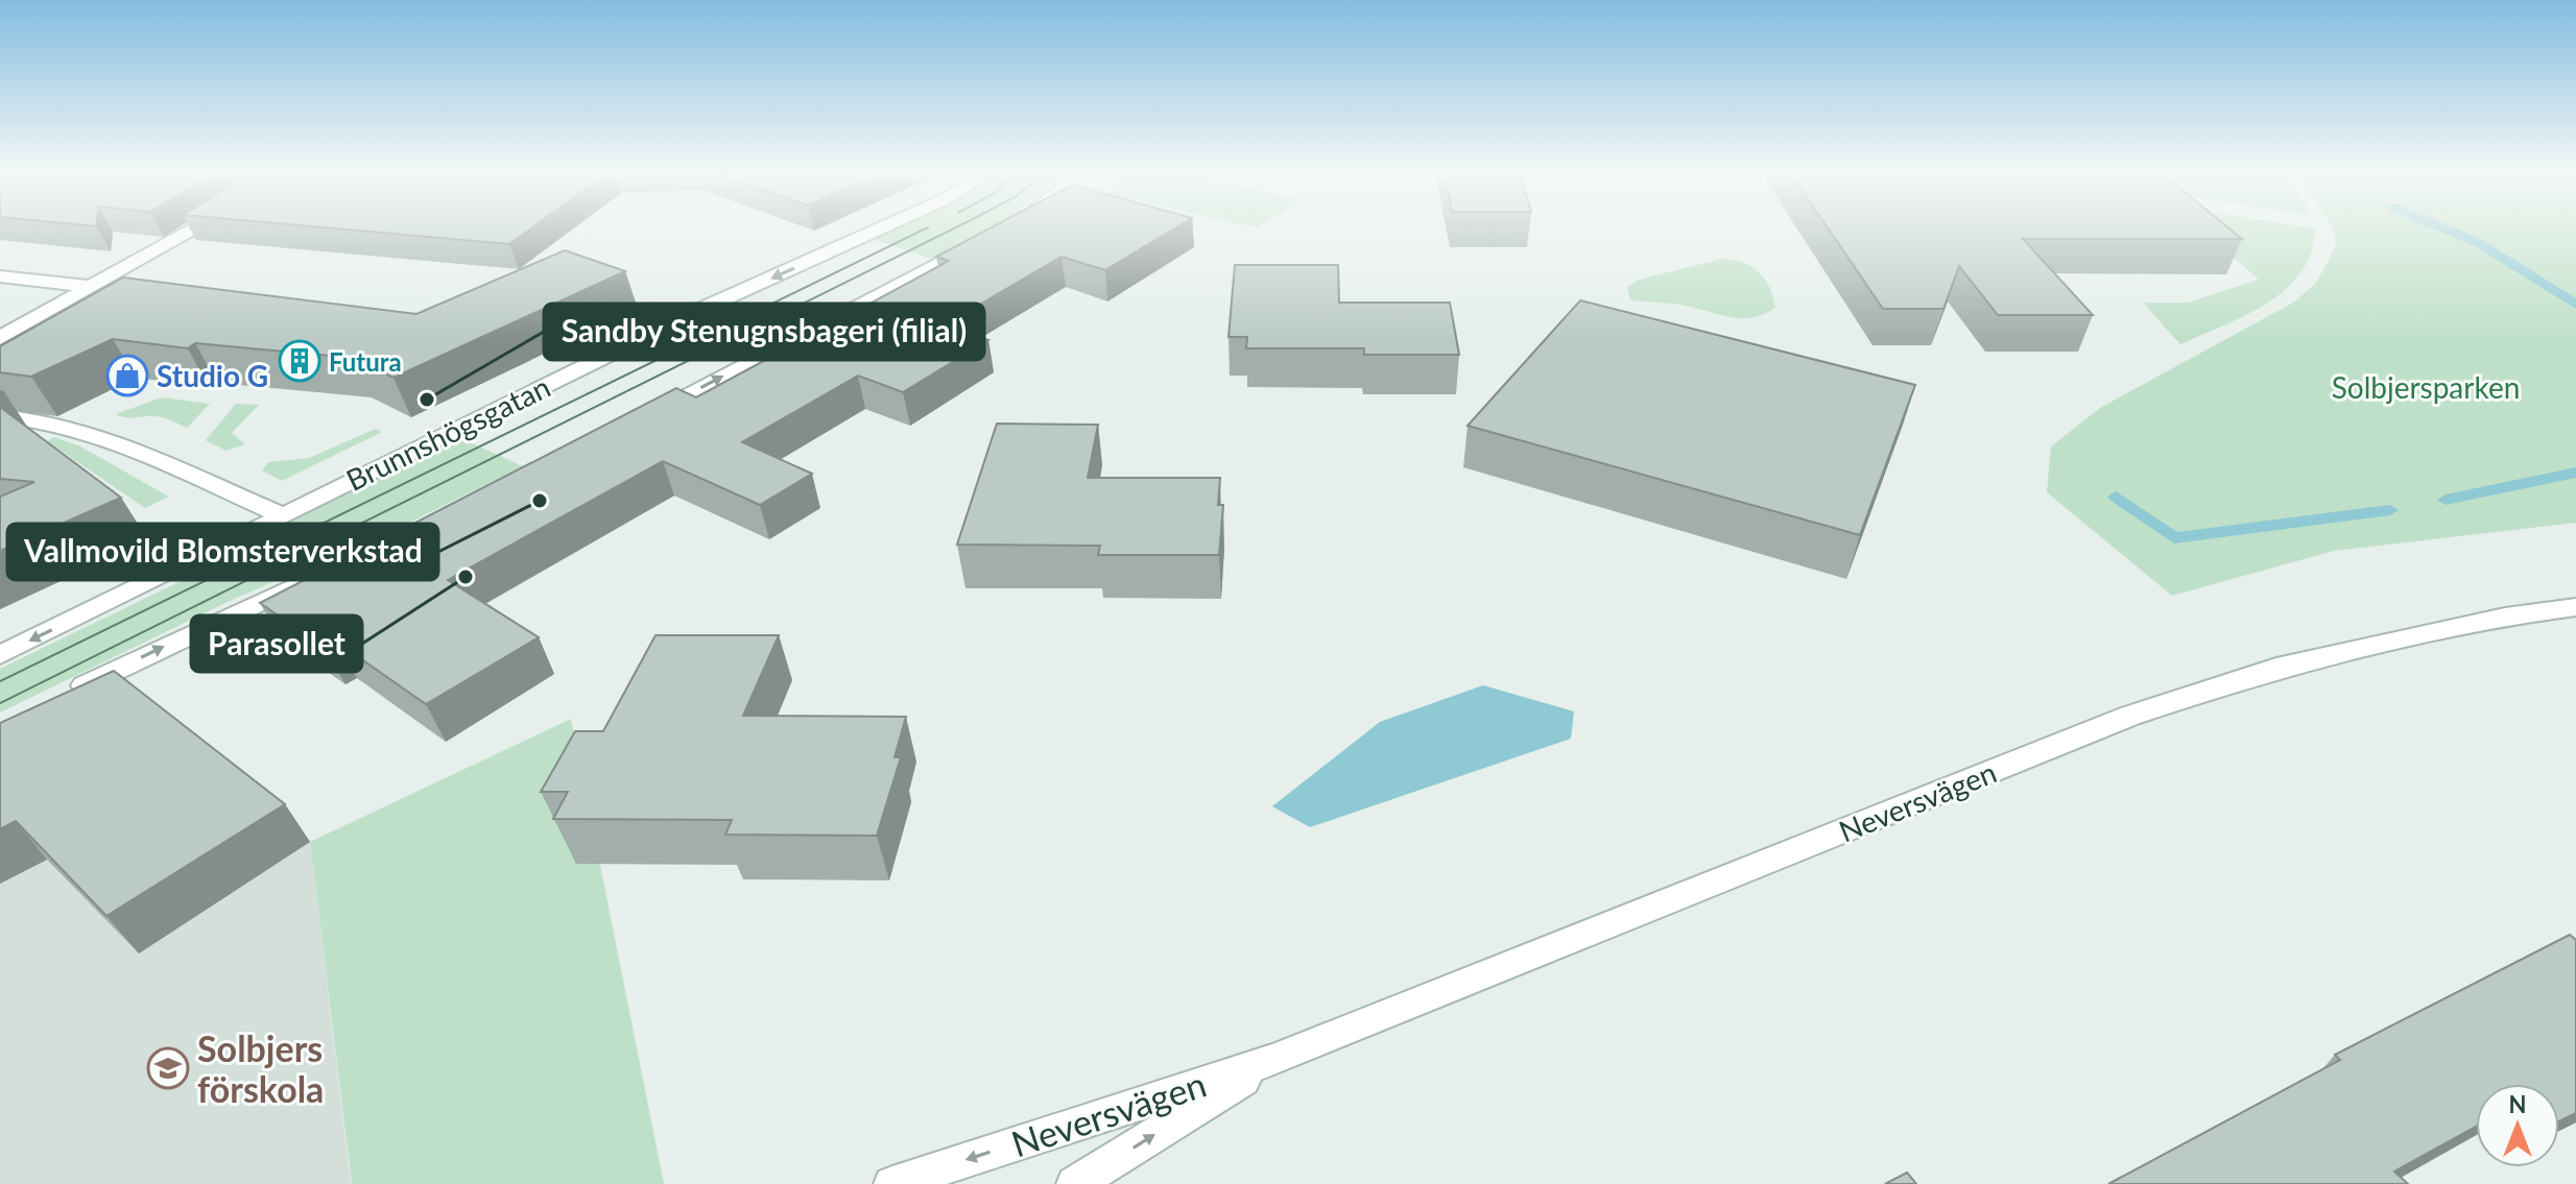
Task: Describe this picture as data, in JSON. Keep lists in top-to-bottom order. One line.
{"streets":{"street":["Brunnshögsgatan","Neversvägen"]},"parks":["Solbjersparken"],"places":{"building":["Futura"],"shop":["Studio G"],"other":["Sandby Stenugnsbageri (filial)","Vallmovild Blomsterverkstad","Parasollet"],"school or university":["Solbjers förskola"]},"north":"top"}
